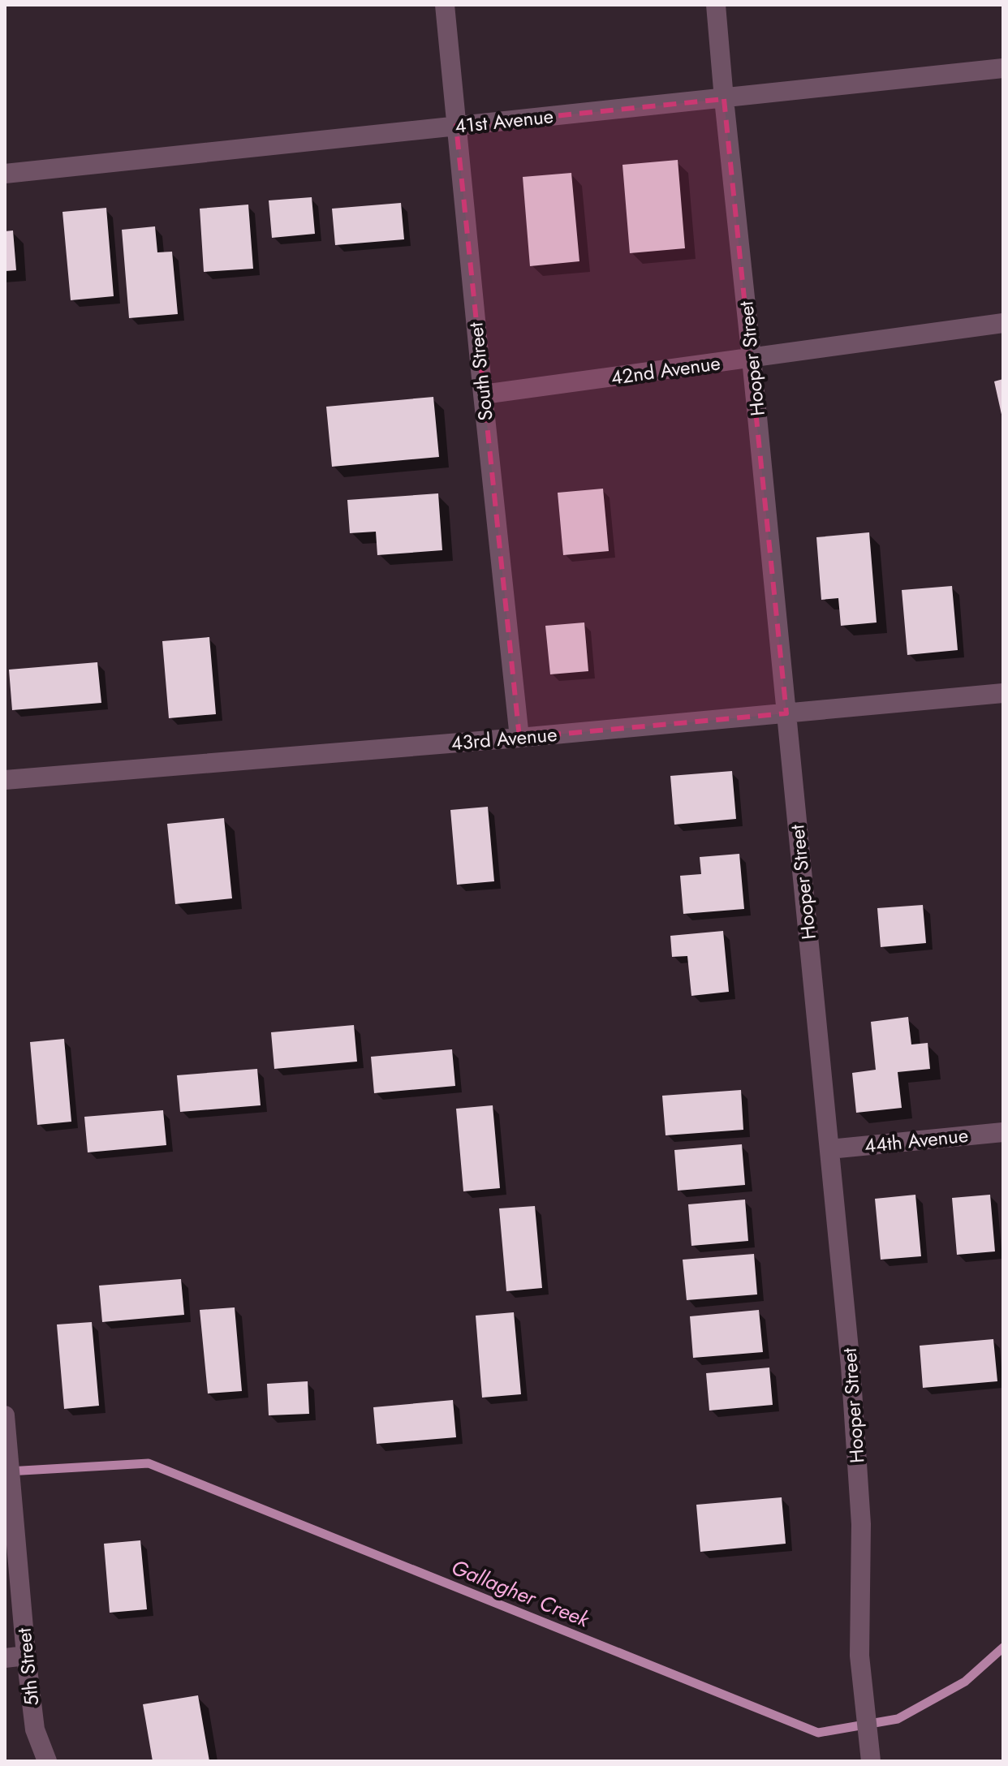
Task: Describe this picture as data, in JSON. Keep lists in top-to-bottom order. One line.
{"streets":{"street":["41st Avenue","Hooper Street","42nd Avenue","South Street","43rd Avenue","44th Avenue","5th Street"]},"crossings":[["41st Avenue","Hooper Street"],["41st Avenue","South Street"],["Hooper Street","42nd Avenue"],["Hooper Street","43rd Avenue"],["Hooper Street","44th Avenue"],["42nd Avenue","South Street"],["South Street","43rd Avenue"]],"water":["Gallagher Creek"]}
